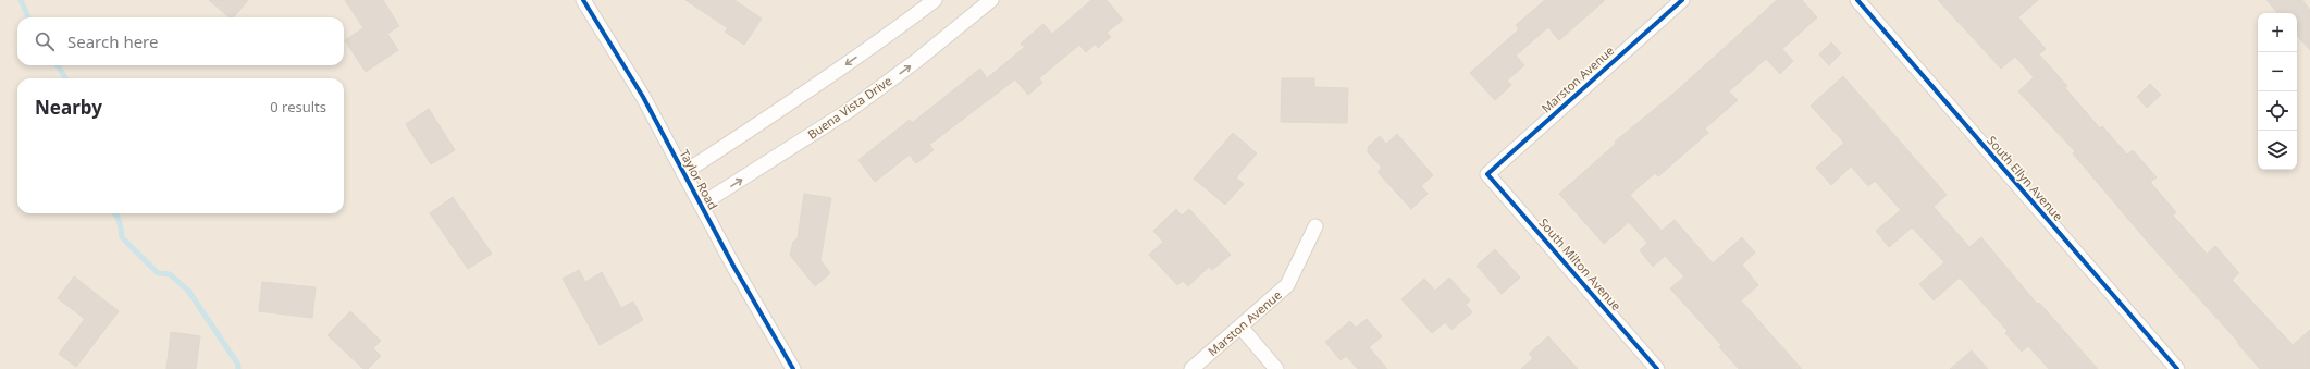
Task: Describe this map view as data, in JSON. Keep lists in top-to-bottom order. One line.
{"streets":{"street":["Marston Avenue","Buena Vista Drive","South Ellyn Avenue","Taylor Road","South Milton Avenue"]},"crossings":[["Marston Avenue","South Milton Avenue"],["Buena Vista Drive","Taylor Road"]],"page":{"map_buttons":["+","−"],"search":"Search here","heading":["Nearby","0 results"]}}
